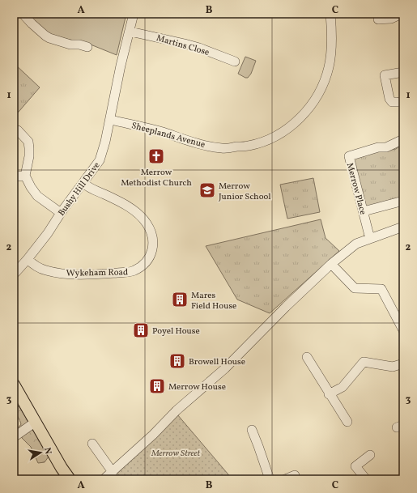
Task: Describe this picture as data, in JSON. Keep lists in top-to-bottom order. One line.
{"streets":{"street":["Martins Close","Sheeplands Avenue","Bushy Hill Drive","Merrow Place","Wykeham Road"]},"crossings":[["Martins Close","Bushy Hill Drive"],["Sheeplands Avenue","Bushy Hill Drive"],["Bushy Hill Drive","Wykeham Road"]],"parks":["Merrow Street"],"places":{"church":["Merrow Methodist Church"],"school or university":["Merrow Junior School"],"building":["Mares Field House","Poyel House","Browell House","Merrow House"]},"north":"right","grid":{"columns":["A","B","C"],"rows":["1","2","3"]}}
